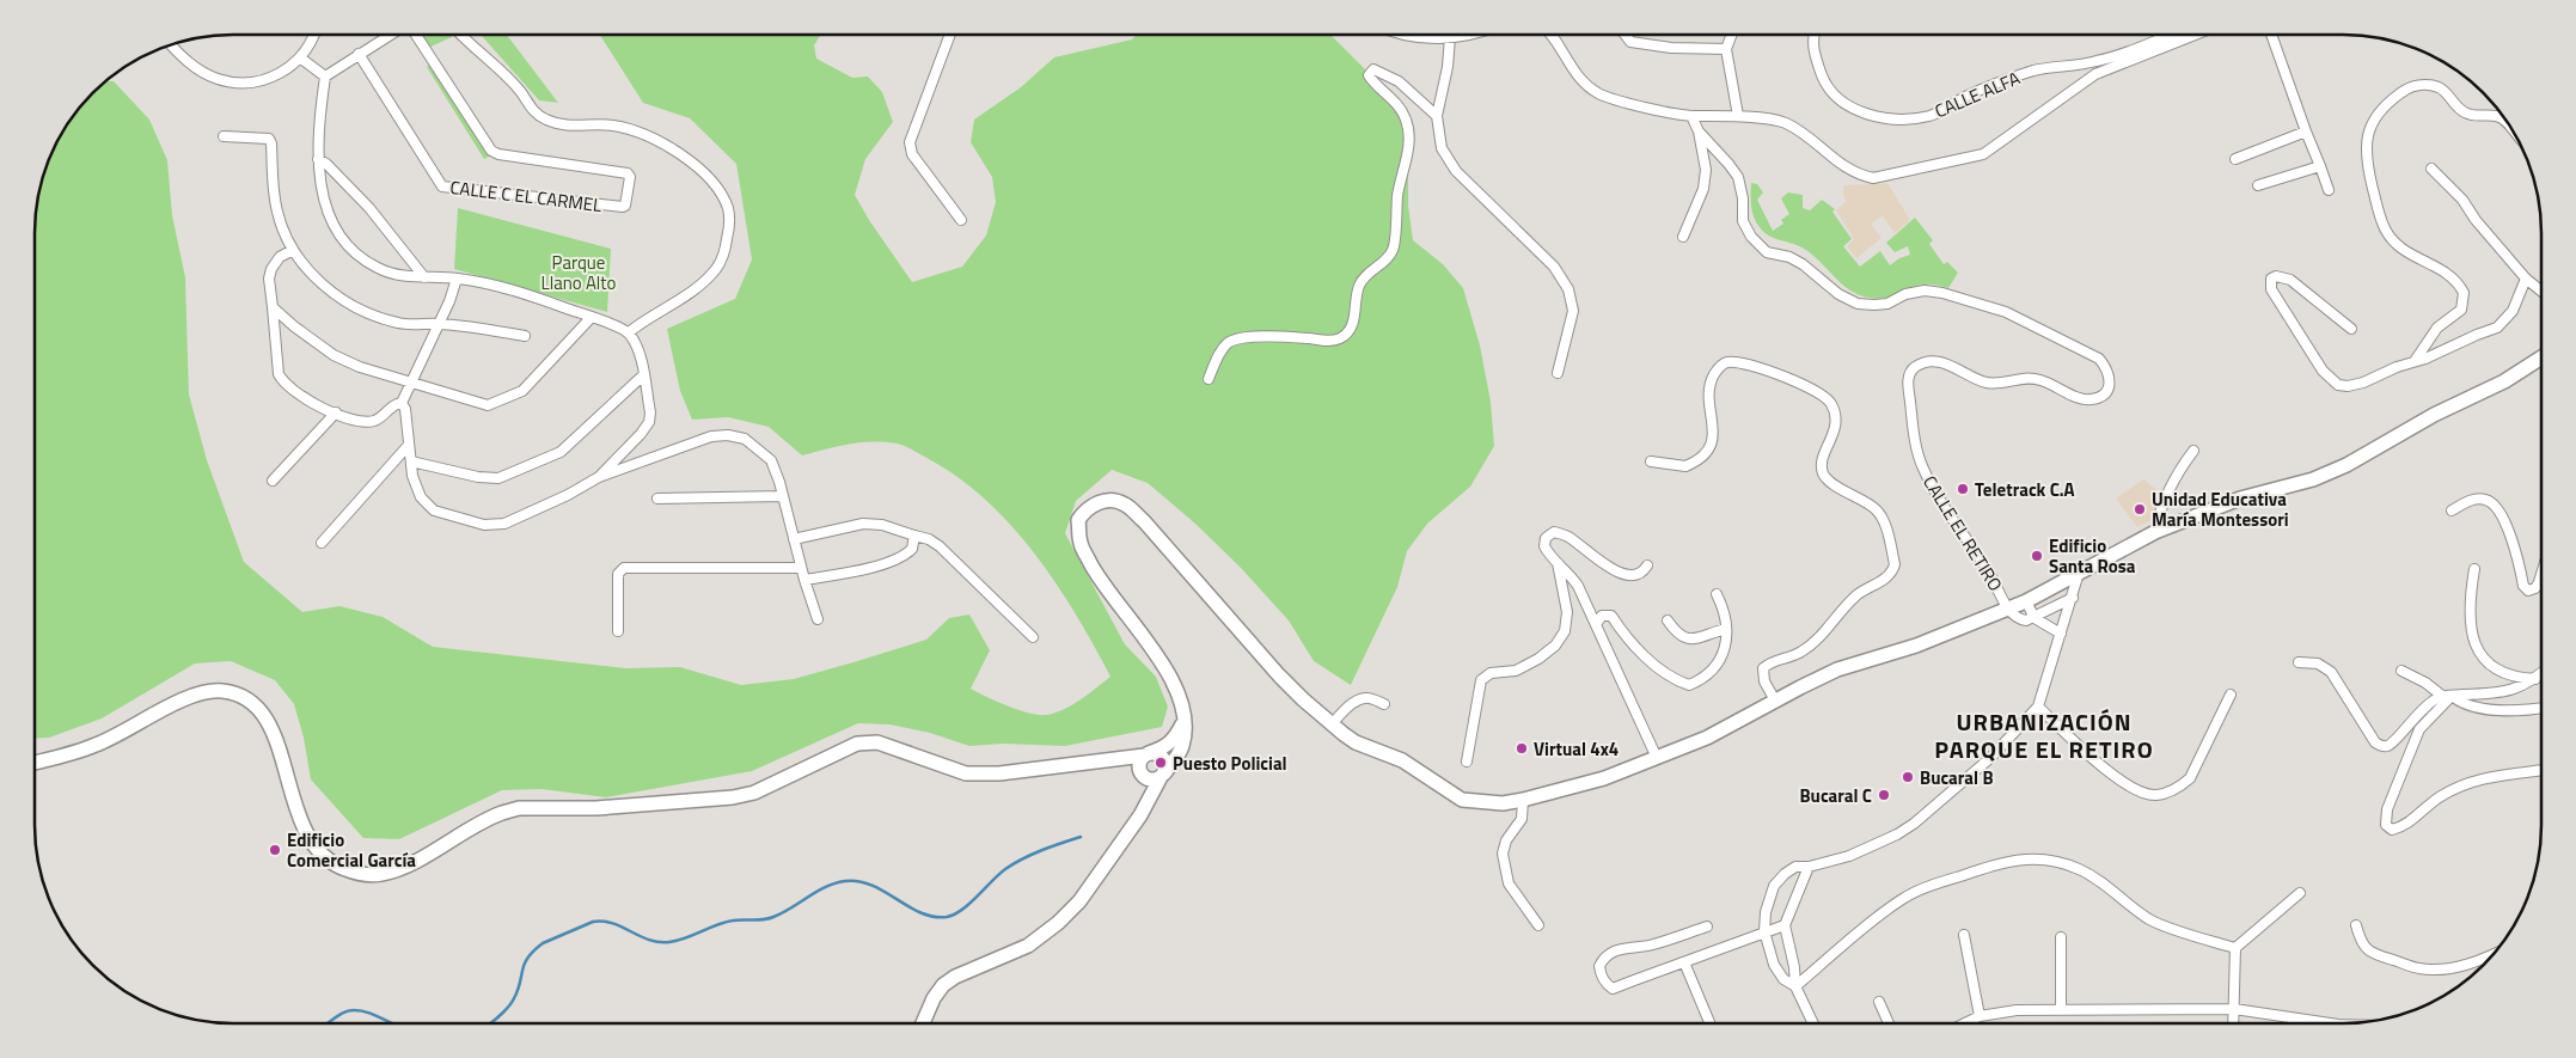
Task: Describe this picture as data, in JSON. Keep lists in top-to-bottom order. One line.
{"streets":{"street":["CALLE ALFA","CALLE C EL CARMEL","CALLE EL RETIRO"]},"districts":["URBANIZACIÓN PARQUE EL RETIRO"],"parks":["Parque Llano Alto"],"places":["Teletrack C.A","Unidad Educativa María Montessori","Edificio Santa Rosa","Virtual 4x4","Puesto Policial","Bucaral B","Bucaral C","Edificio Comercial García"]}
